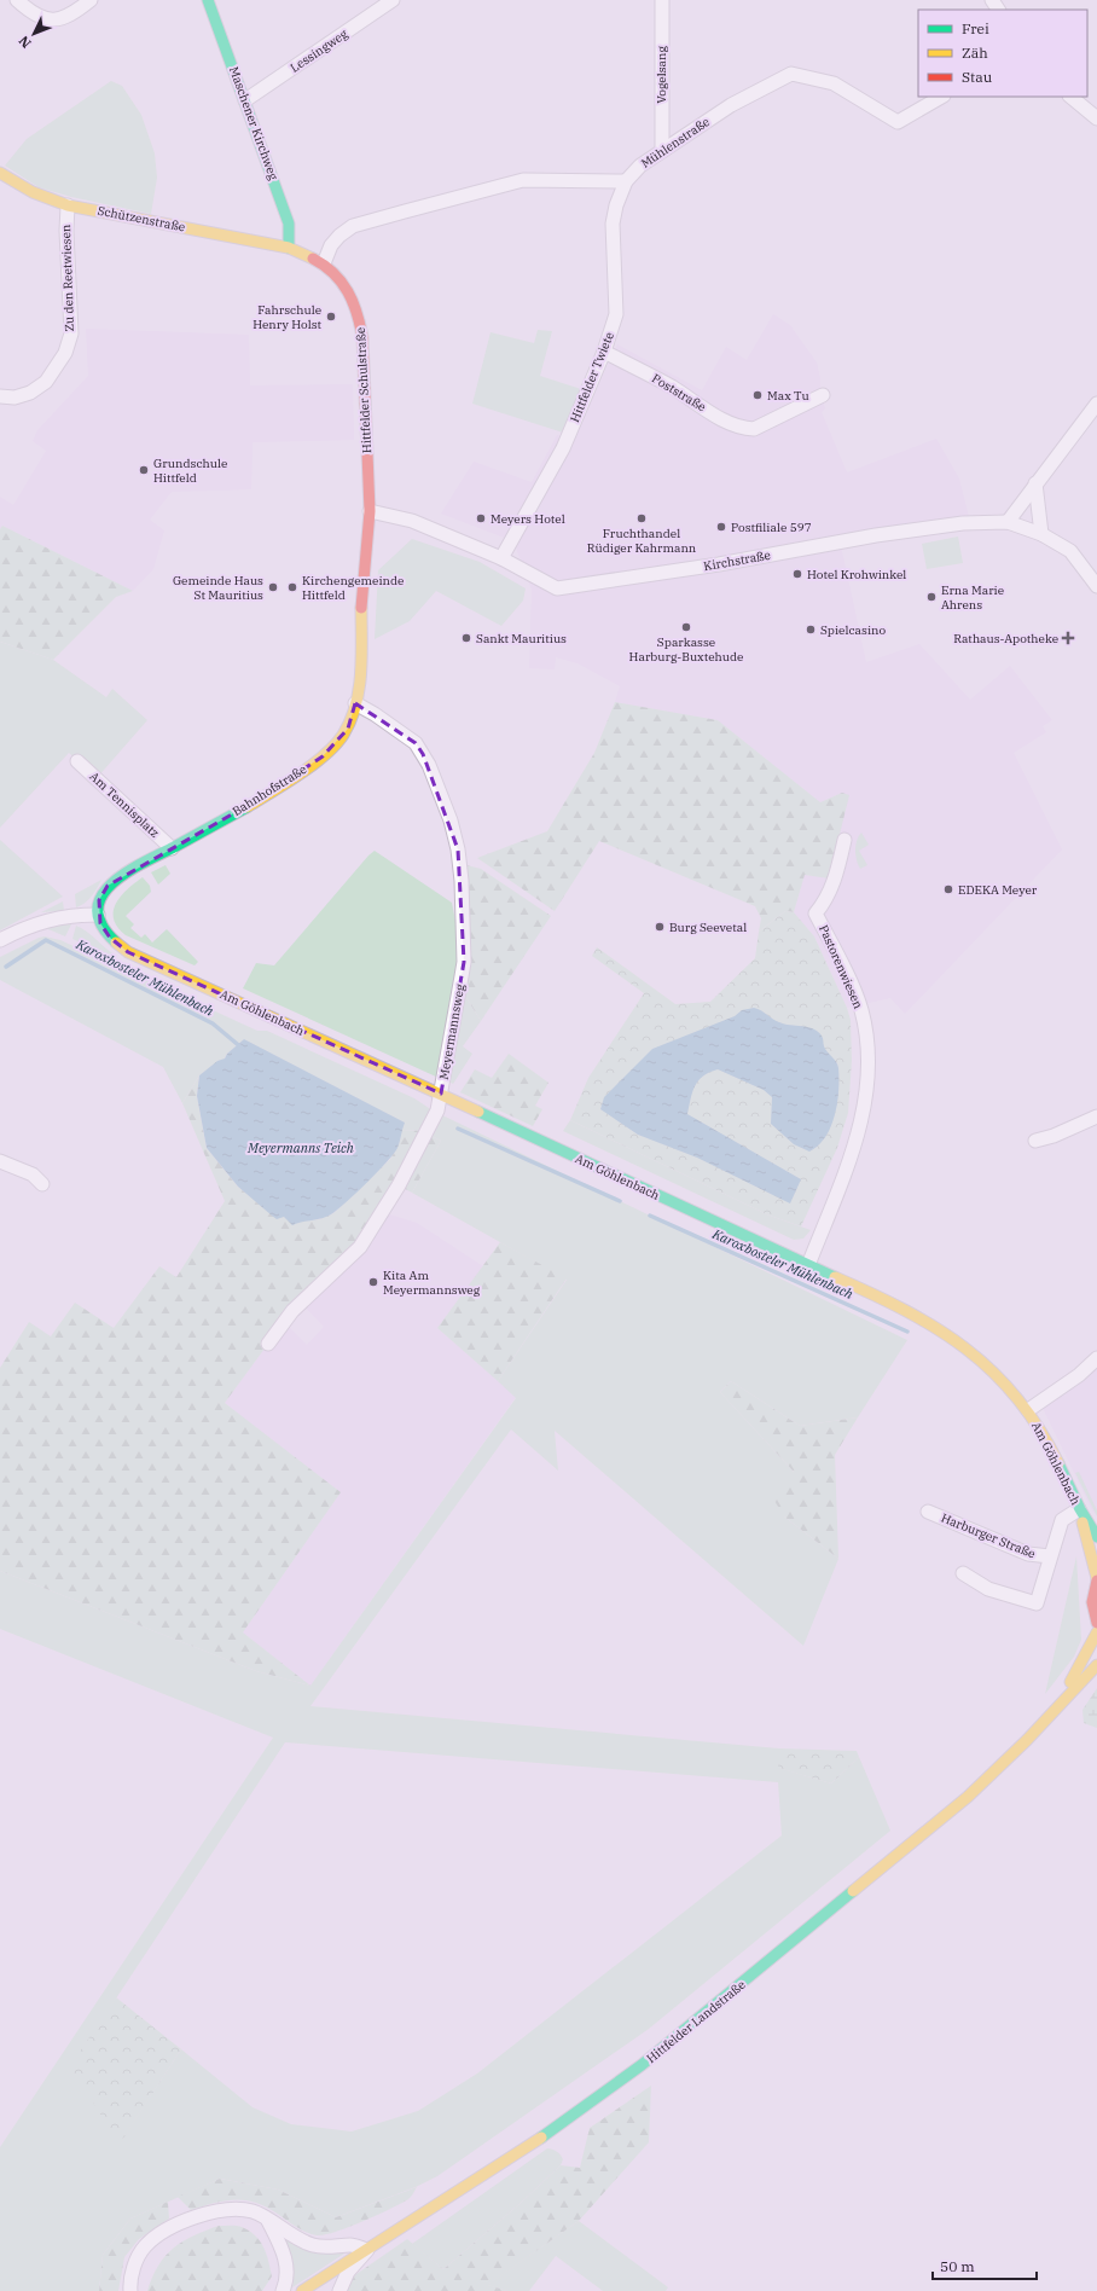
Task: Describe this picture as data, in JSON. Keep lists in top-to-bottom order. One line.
{"streets":{"street":["Lessingweg","Vogelsang","Maschener Kirchweg","Mühlenstraße","Schützenstraße","Zu den Reetwiesen","Hittfelder Twiete","Hittfelder Schulstraße","Poststraße","Kirchstraße","Bahnhofstraße","Am Tennisplatz","Pastorenwiesen","Am Göhlenbach","Meyermannsweg","Harburger Straße","Hittfelder Landstraße"]},"crossings":[["Lessingweg","Maschener Kirchweg"],["Vogelsang","Mühlenstraße"],["Maschener Kirchweg","Schützenstraße"],["Maschener Kirchweg","Hittfelder Schulstraße"],["Mühlenstraße","Hittfelder Twiete"],["Schützenstraße","Zu den Reetwiesen"],["Schützenstraße","Hittfelder Schulstraße"],["Hittfelder Twiete","Poststraße"],["Hittfelder Twiete","Kirchstraße"],["Hittfelder Schulstraße","Kirchstraße"],["Hittfelder Schulstraße","Bahnhofstraße"],["Kirchstraße","Bahnhofstraße"],["Bahnhofstraße","Am Tennisplatz"],["Bahnhofstraße","Am Göhlenbach"],["Bahnhofstraße","Meyermannsweg"],["Pastorenwiesen","Am Göhlenbach"],["Am Göhlenbach","Meyermannsweg"],["Am Göhlenbach","Harburger Straße"]],"water":["Karoxbosteler Mühlenbach","Meyermanns Teich"],"places":{"other":["Fahrschule Henry Holst","Max Tu","Grundschule Hittfeld","Meyers Hotel","Fruchthandel Rüdiger Kahrmann","Postfiliale 597","Hotel Krohwinkel","Gemeinde Haus St Mauritius","Kirchengemeinde Hittfeld","Erna Marie Ahrens","Sparkasse Harburg-Buxtehude","Spielcasino","Sankt Mauritius","EDEKA Meyer","Burg Seevetal","Kita Am Meyermannsweg"],"health":["Rathaus-Apotheke"]},"legend":["Frei","Zäh","Stau"],"scale_bar":"50 m","north":"bottom left"}
